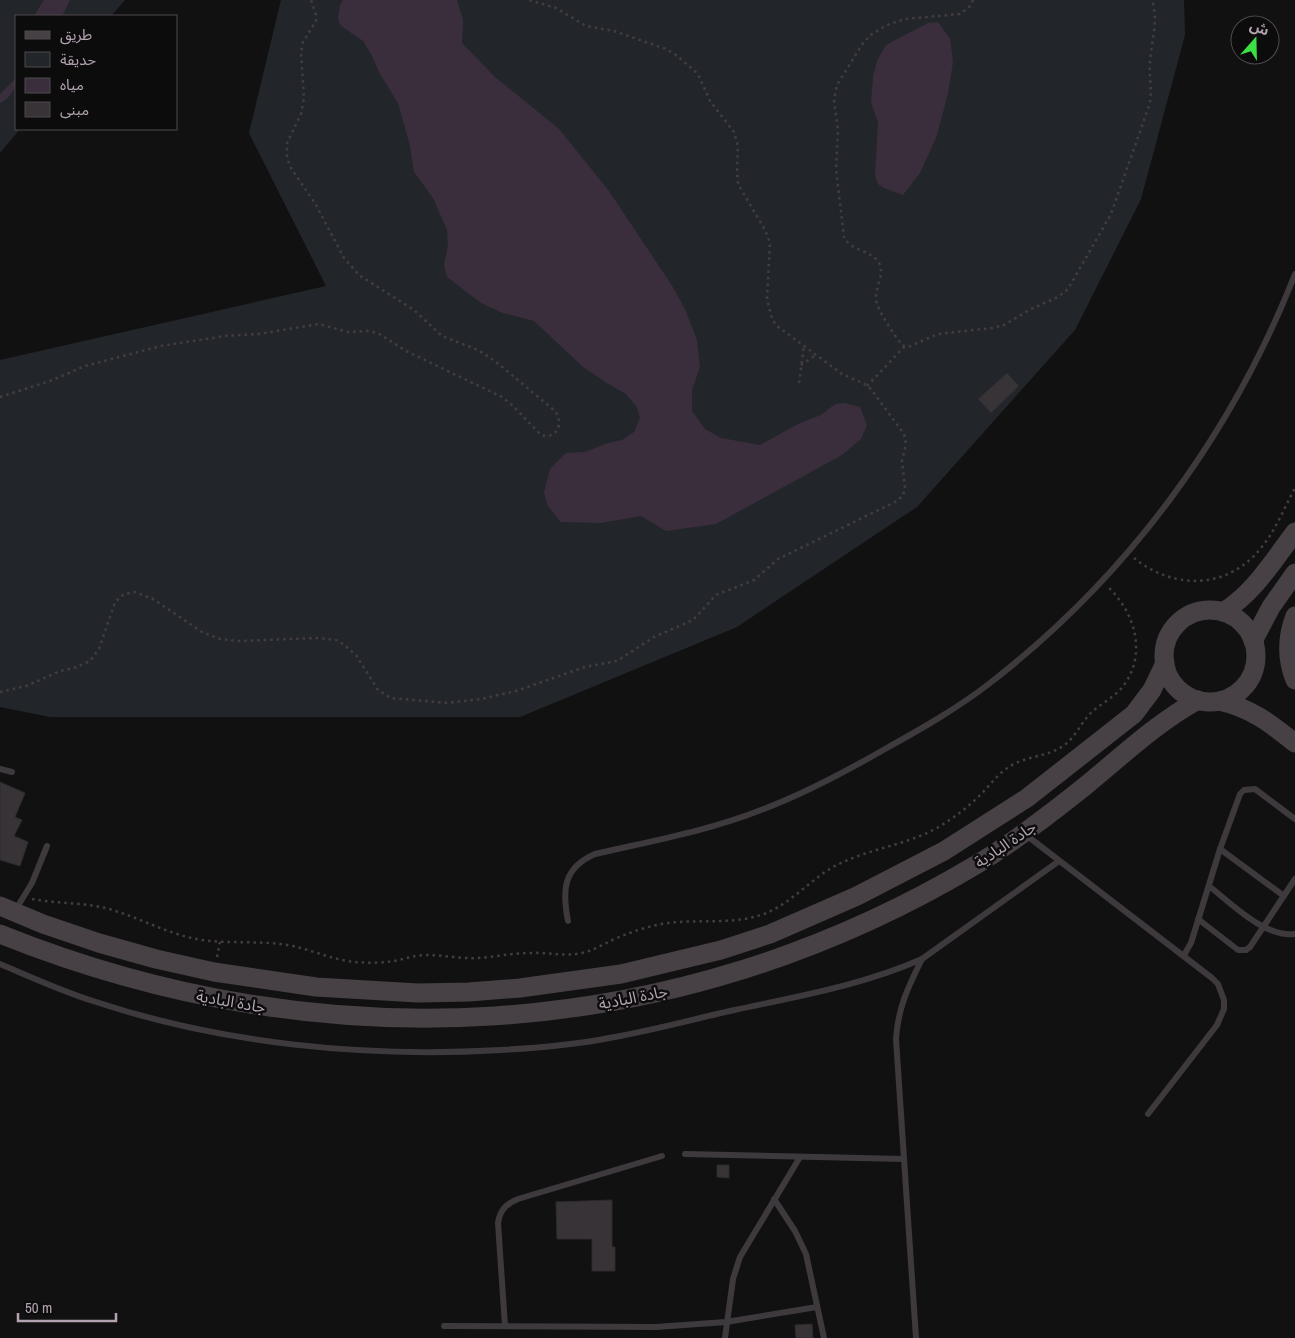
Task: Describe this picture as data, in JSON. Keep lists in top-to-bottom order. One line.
{"streets":{"street":["جادة البادية"]},"legend":["طريق","حديقة","مياه","مبنى"],"scale_bar":"50 m","north":"top"}
